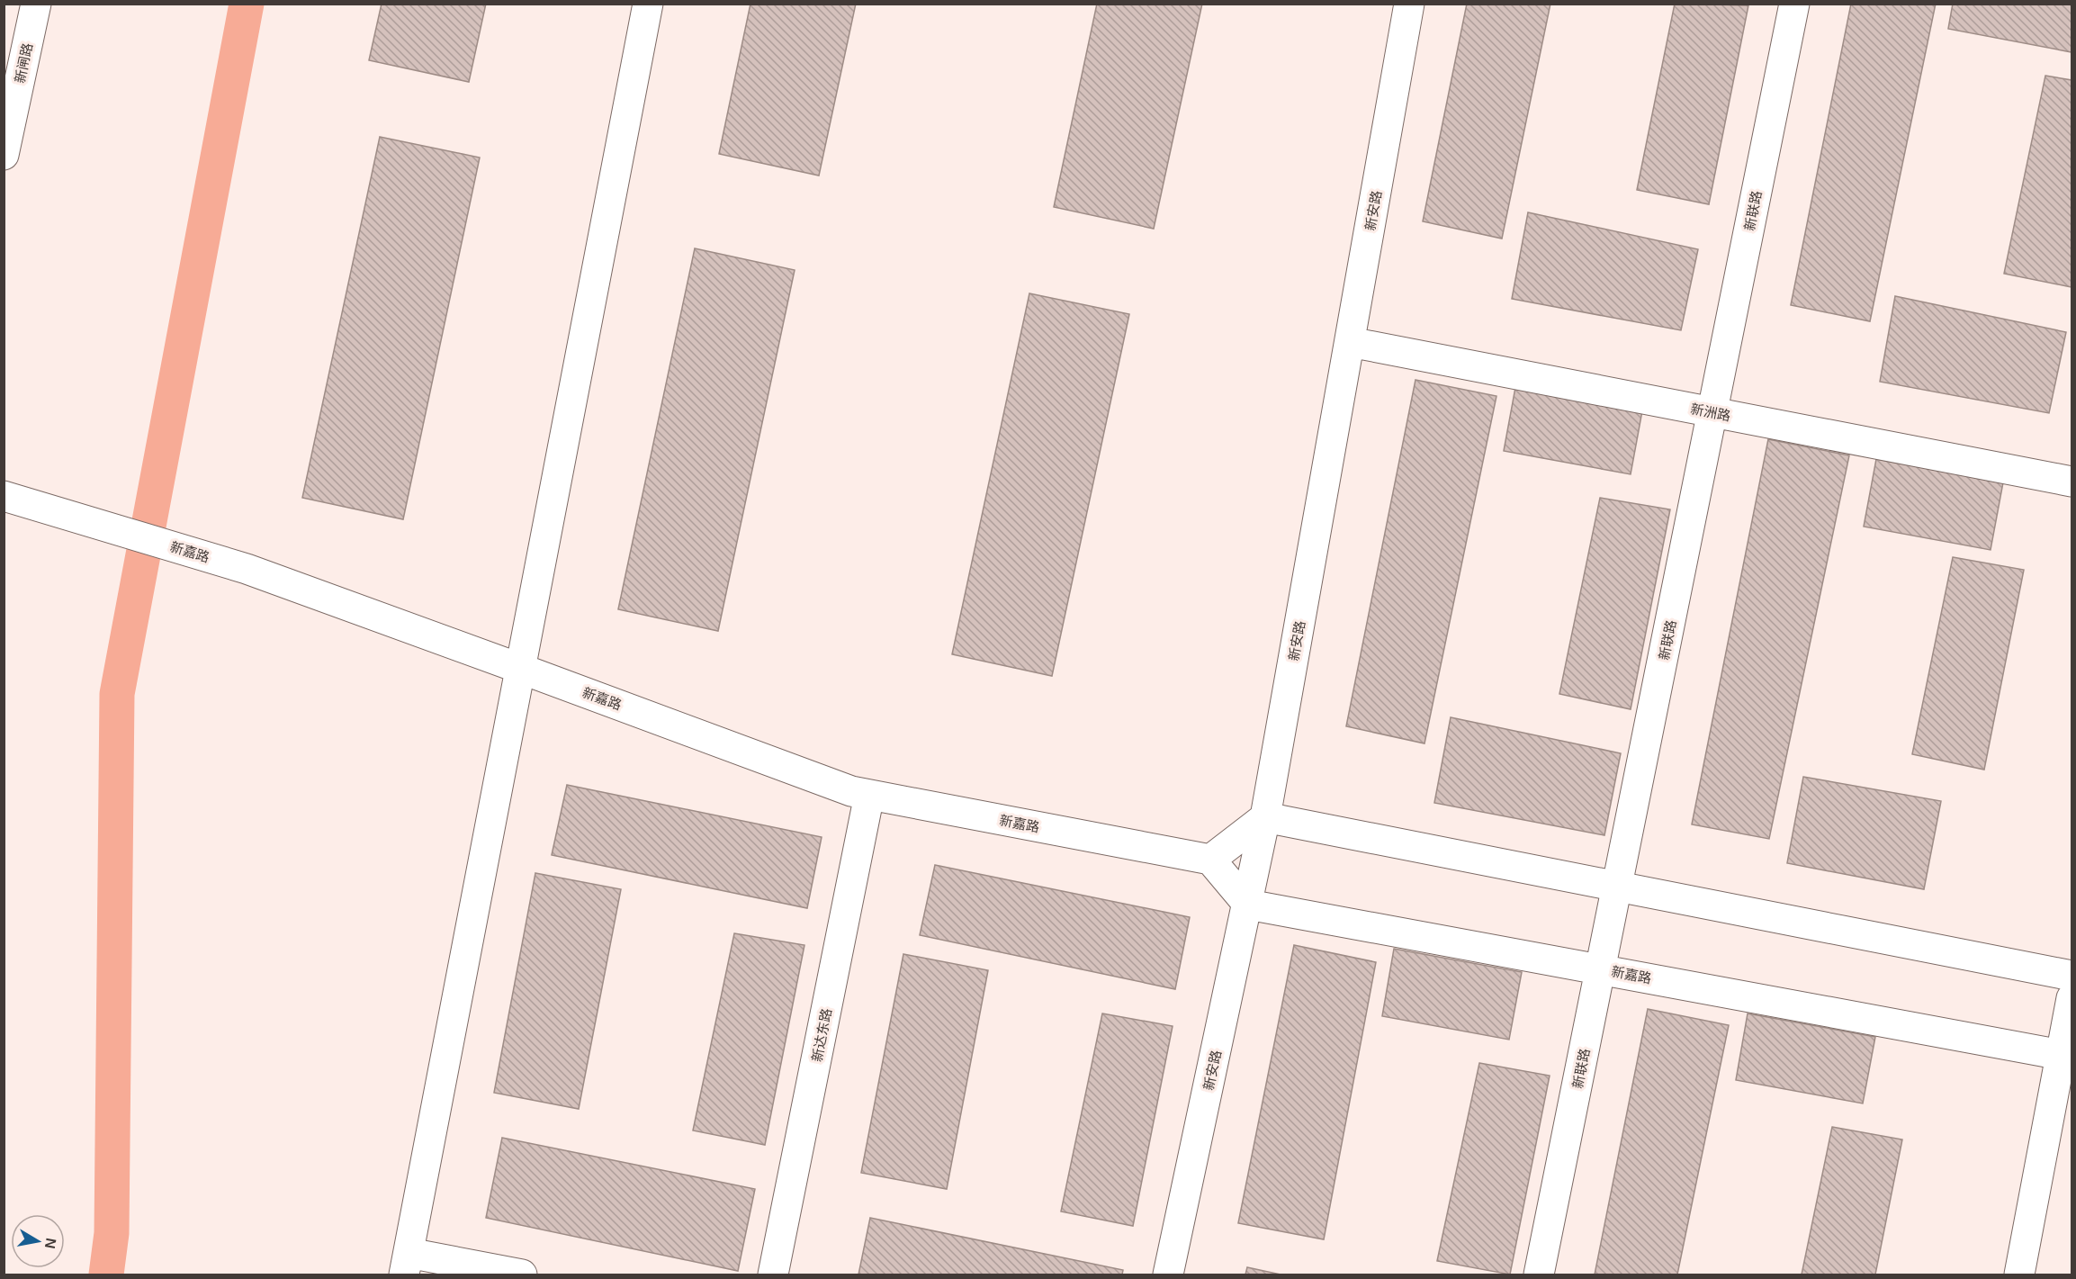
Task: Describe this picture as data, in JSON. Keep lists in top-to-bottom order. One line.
{"streets":{"street":["新闸路","新安路","新联路","新洲路","新嘉路","新达东路"]},"crossings":[["新安路","新洲路"],["新安路","新嘉路"],["新联路","新洲路"],["新联路","新嘉路"],["新嘉路","新达东路"]],"north":"right"}
